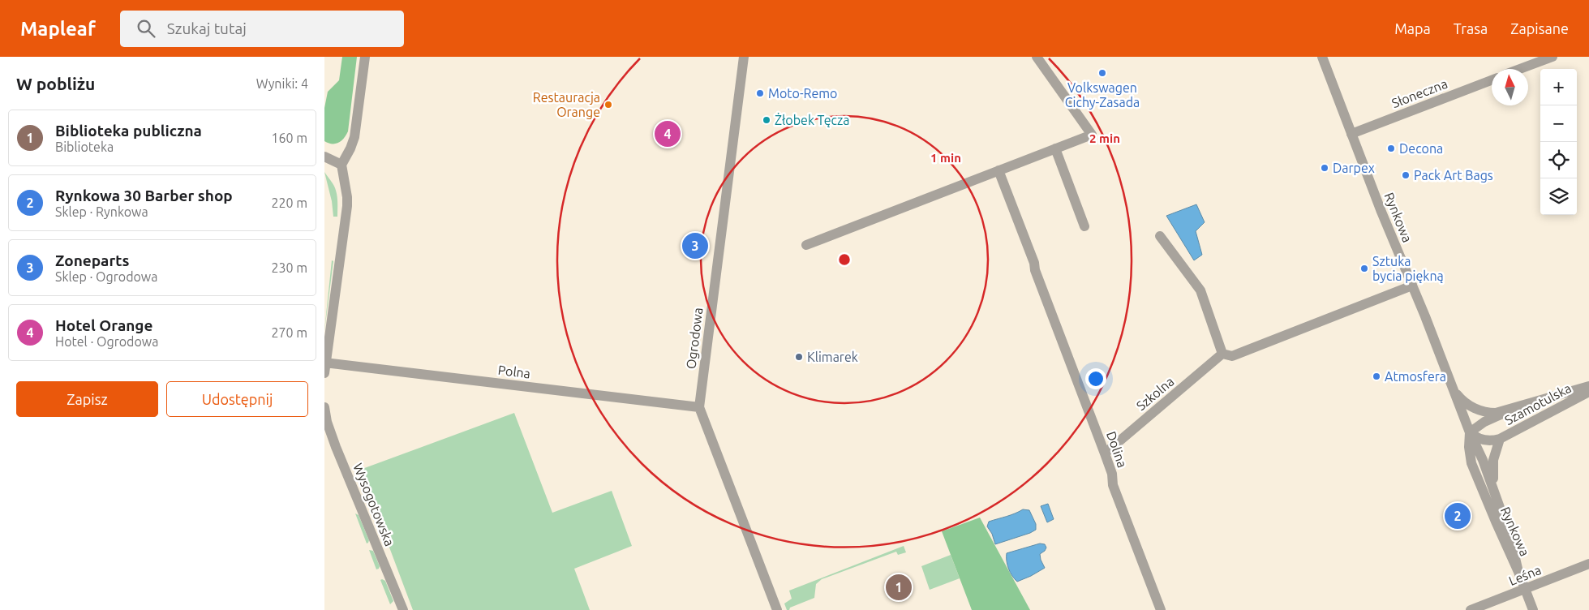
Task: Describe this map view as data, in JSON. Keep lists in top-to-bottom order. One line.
{"streets":{"street":["Słoneczna","Rynkowa","Ogrodowa","Polna","Szkolna","Szamotulska","Dolina","Wysogotowska","Leśna"]},"crossings":[["Słoneczna","Rynkowa"],["Rynkowa","Szamotulska"],["Rynkowa","Leśna"],["Ogrodowa","Polna"],["Szkolna","Dolina"]],"places":["Volkswagen Cichy-Zasada","Moto-Remo","Restauracja Orange","Żłobek Tęcza","Decona","Darpex","Pack Art Bags","Sztuka bycia piękną","Klimarek","Atmosfera"],"north":"top","page":{"header":"Mapleaf","search":"Szukaj tutaj","nav":["Mapa","Trasa","Zapisane"],"heading":["W pobliżu","Wyniki: 4"],"map_buttons":["+","−"],"list":[{"mark":"1","name":"Biblioteka publiczna","note":"Biblioteka","value":"160 m"},{"mark":"2","name":"Rynkowa 30 Barber shop","note":"Sklep · Rynkowa","value":"220 m"},{"mark":"3","name":"Zoneparts","note":"Sklep · Ogrodowa","value":"230 m"},{"mark":"4","name":"Hotel Orange","note":"Hotel · Ogrodowa","value":"270 m"}],"pins":["4","3","2","1"],"buttons":["Zapisz","Udostępnij"]},"rings":["2 min","1 min"]}
